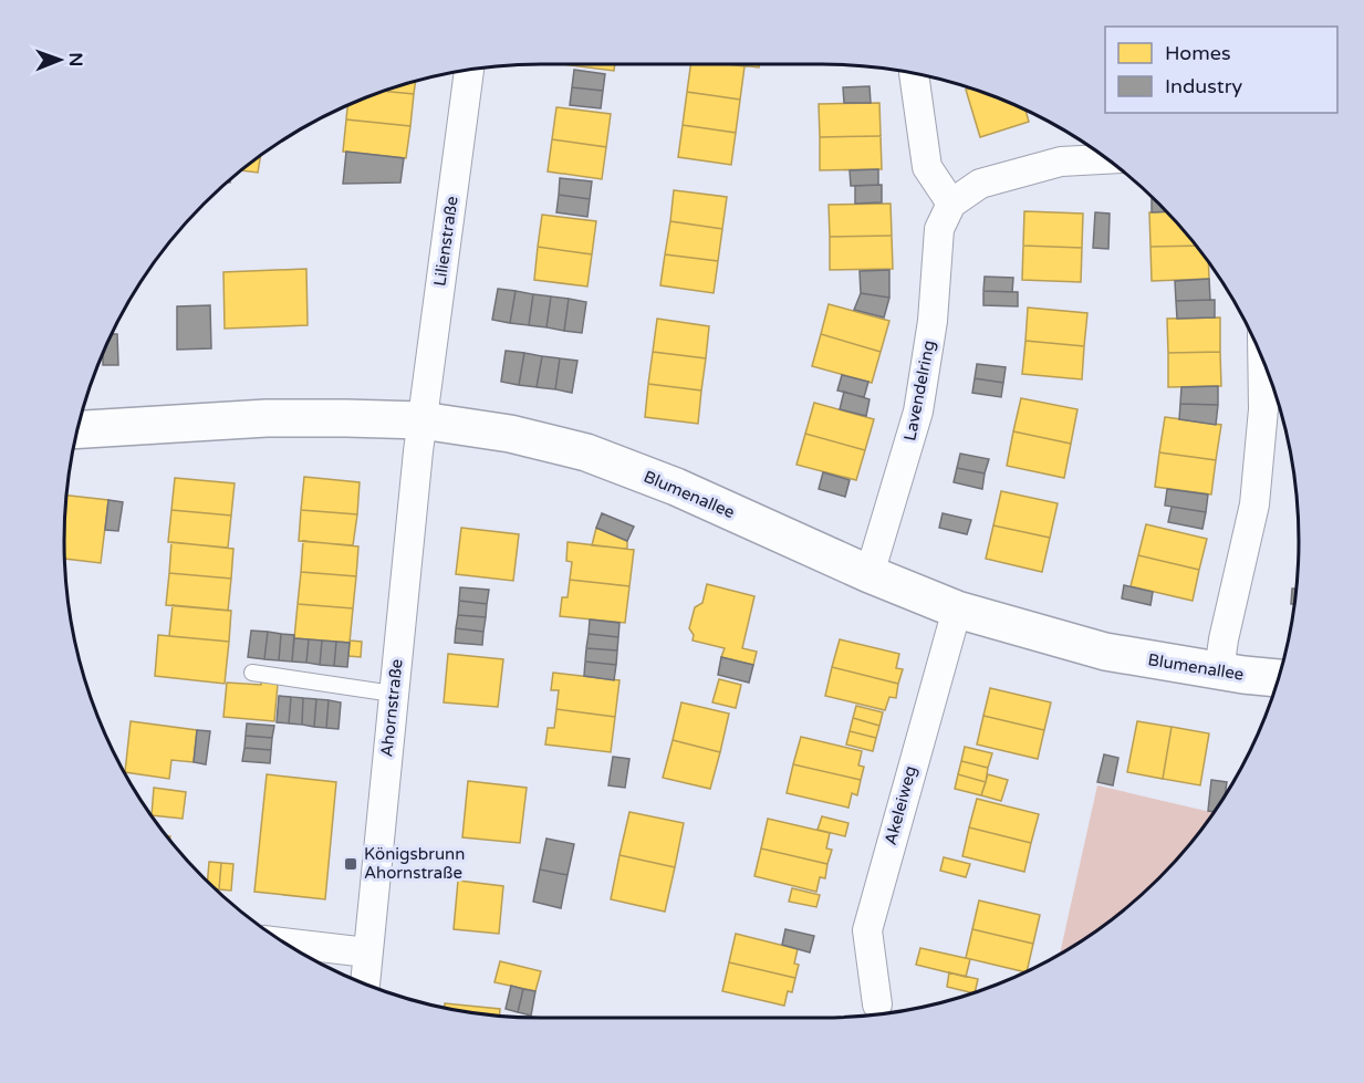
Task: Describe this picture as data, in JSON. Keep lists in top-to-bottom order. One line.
{"streets":{"street":["Lilienstraße","Lavendelring","Blumenallee","Ahornstraße","Akeleiweg"]},"crossings":[["Lilienstraße","Blumenallee"],["Lilienstraße","Ahornstraße"],["Lavendelring","Blumenallee"],["Blumenallee","Ahornstraße"],["Blumenallee","Akeleiweg"]],"places":{"transit":["Königsbrunn Ahornstraße"]},"legend":["Homes","Industry"],"north":"right"}
